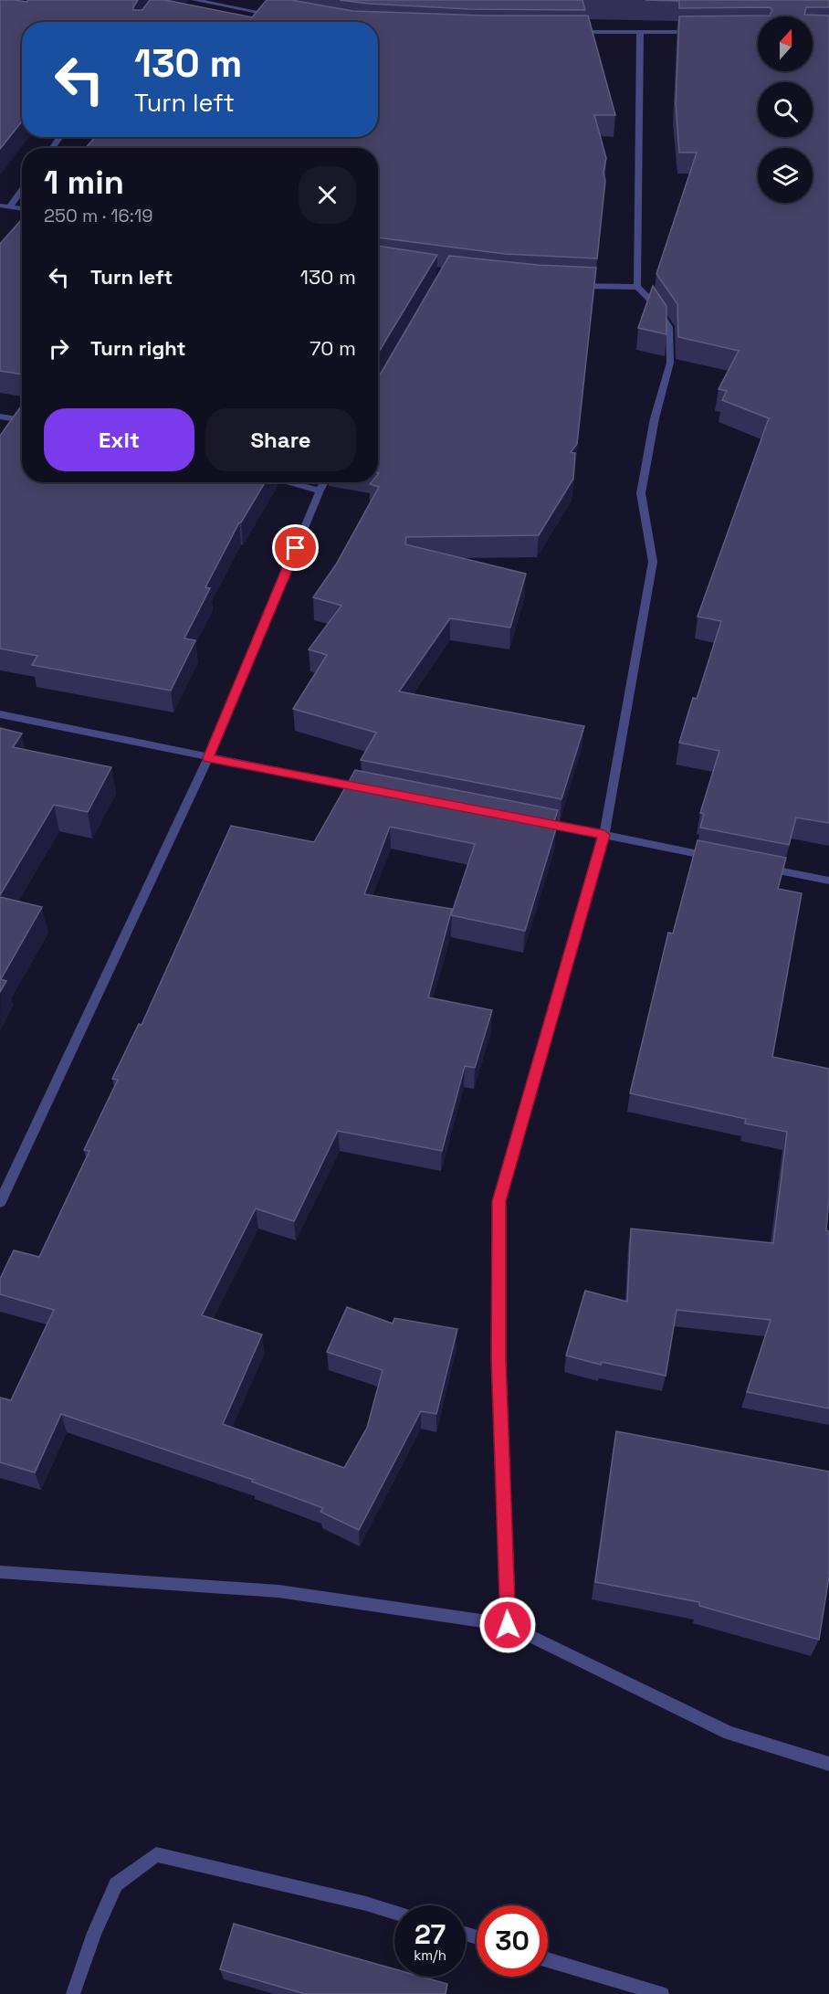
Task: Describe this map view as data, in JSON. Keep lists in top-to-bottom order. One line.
{"north":"top","page":{"turn":["130 m","Turn left"],"heading":["1 min","250 m · 16:19"],"list":[{"name":"Turn left","value":"130 m"},{"name":"Turn right","value":"70 m"}],"buttons":["Exit","Share"],"speed":"27 km/h","limit":"30"}}
